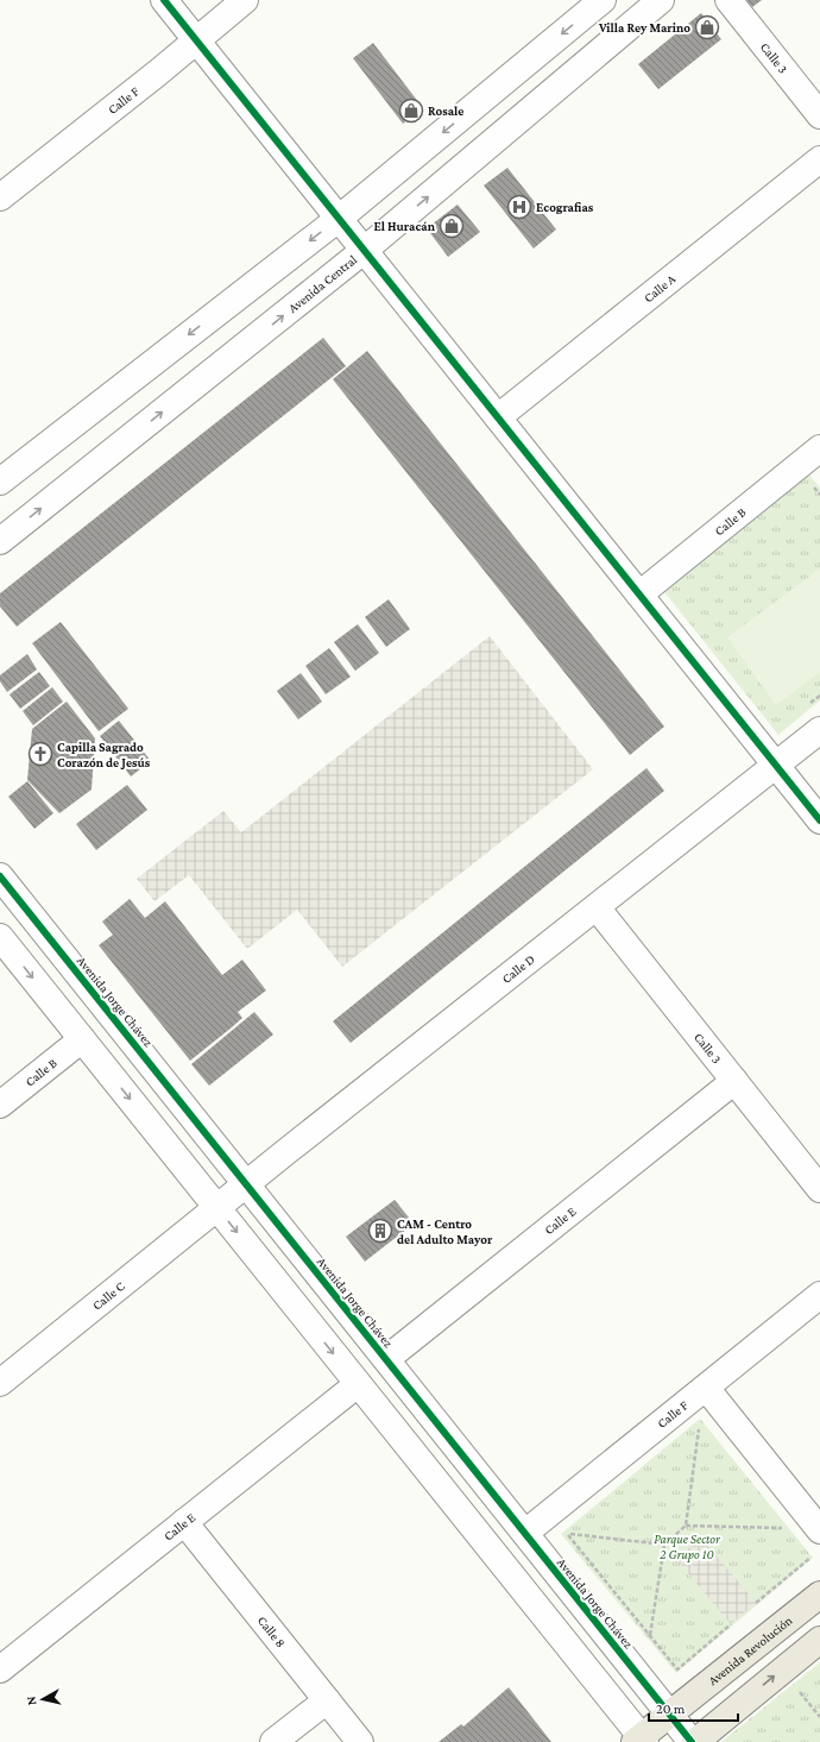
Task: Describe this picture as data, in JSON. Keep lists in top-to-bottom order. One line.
{"streets":{"main road":["Avenida Revolución"],"street":["Calle 3","Calle F","Avenida Central","Calle A","Calle B","Calle D","Avenida Jorge Chávez","Calle E","Calle C","Calle 8"]},"crossings":[["Calle 3","Calle D"],["Calle 3","Calle E"],["Calle F","Avenida Jorge Chávez"],["Calle D","Avenida Jorge Chávez"],["Calle D","Calle C"],["Avenida Jorge Chávez","Calle E"],["Avenida Jorge Chávez","Avenida Revolución"],["Calle E","Calle 8"]],"parks":["Parque Sector 2 Grupo 10"],"places":{"shop":["Villa Rey Marino","Rosale","El Huracán"],"hospital":["Ecografias"],"church":["Capilla Sagrado Corazón de Jesús"],"building":["CAM - Centro del Adulto Mayor"]},"scale_bar":"20 m","north":"left"}
